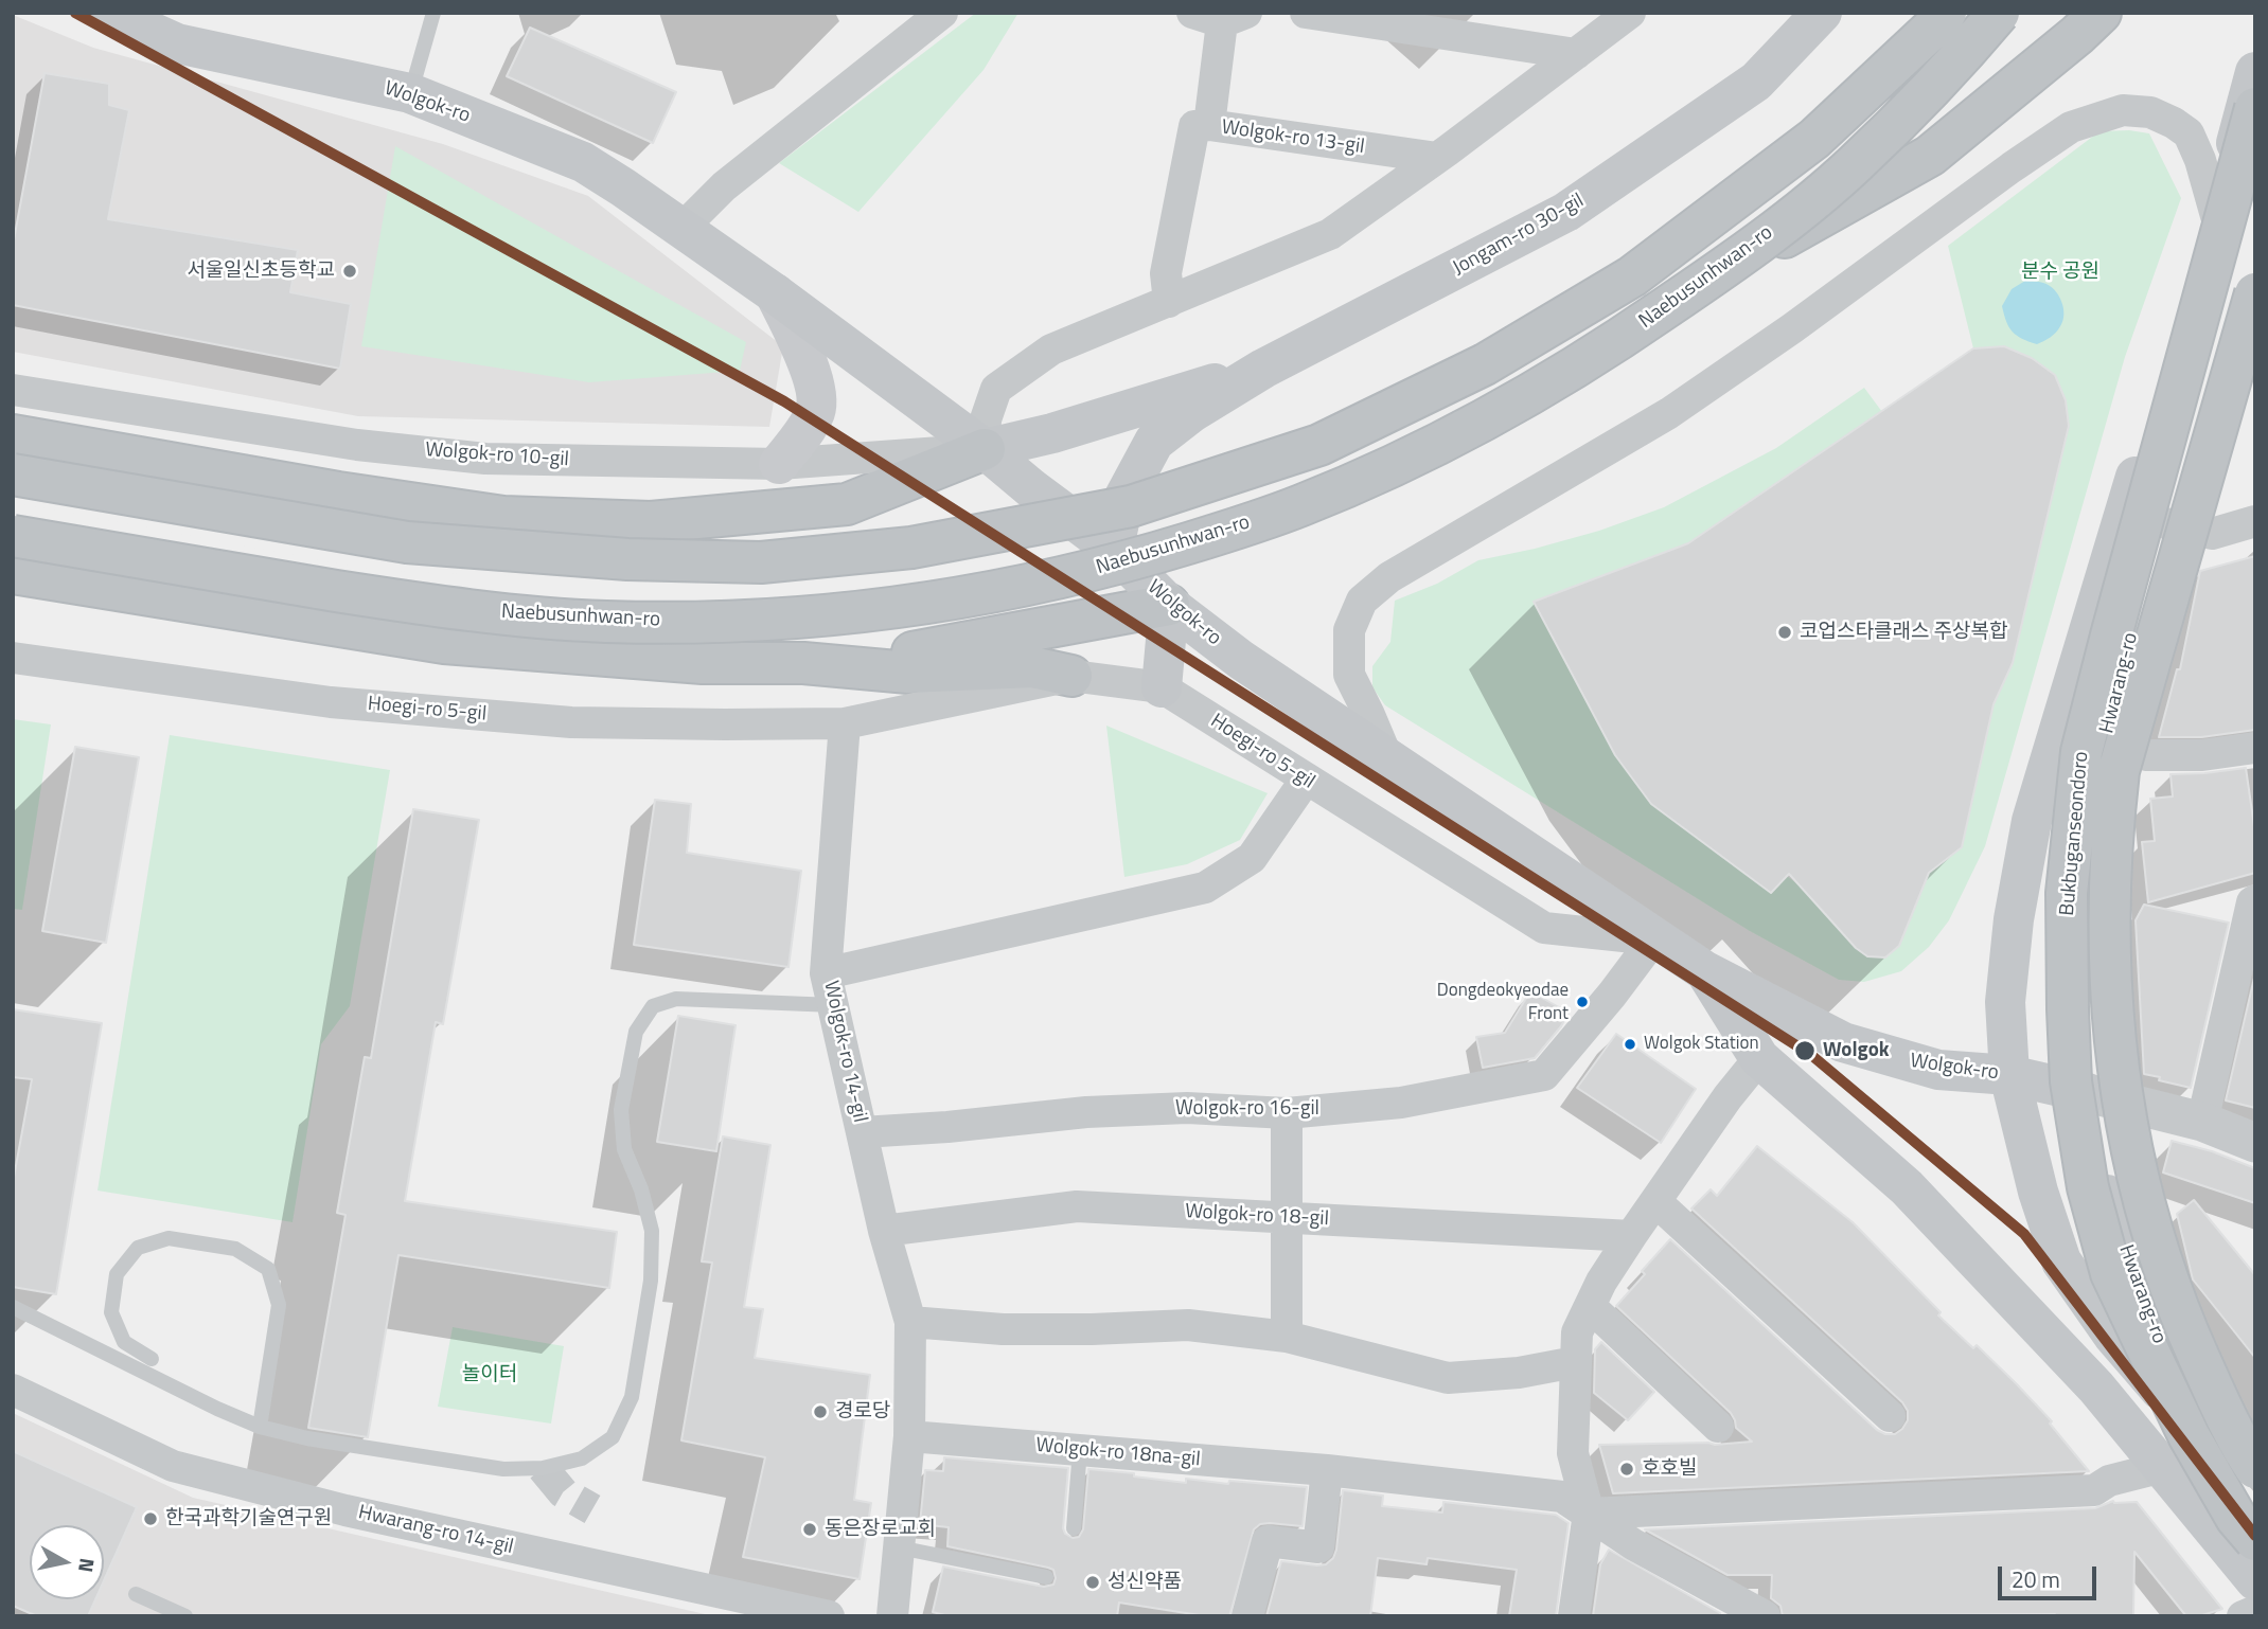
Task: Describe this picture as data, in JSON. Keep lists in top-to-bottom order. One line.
{"streets":{"highway":["Naebusunhwan-ro","Bukbuganseondoro"],"main road":["Wolgok-ro","Jongam-ro 30-gil","Hwarang-ro"],"street":["Wolgok-ro 13-gil","Wolgok-ro 10-gil","Hoegi-ro 5-gil","Wolgok-ro 14-gil","Wolgok-ro 16-gil","Wolgok-ro 18-gil","Wolgok-ro 18na-gil","Hwarang-ro 14-gil"]},"crossings":[["Wolgok-ro","Jongam-ro 30-gil"],["Wolgok-ro","Wolgok-ro 10-gil"],["Wolgok-ro","Hwarang-ro"],["Wolgok-ro","Hoegi-ro 5-gil"],["Wolgok-ro","Wolgok-ro 16-gil"],["Jongam-ro 30-gil","Wolgok-ro 10-gil"],["Hoegi-ro 5-gil","Wolgok-ro 14-gil"],["Hoegi-ro 5-gil","Wolgok-ro 16-gil"],["Wolgok-ro 14-gil","Wolgok-ro 16-gil"],["Wolgok-ro 14-gil","Wolgok-ro 18-gil"],["Wolgok-ro 14-gil","Wolgok-ro 18na-gil"]],"parks":["분수 공원","놀이터"],"places":["서울일신초등학교","코업스타클래스 주상복합","Dongdeokyeodae Front","Wolgok Station","Wolgok","경로당","호호빌","한국과학기술연구원","동은장로교회","성신약품"],"scale_bar":"20 m","north":"right"}
